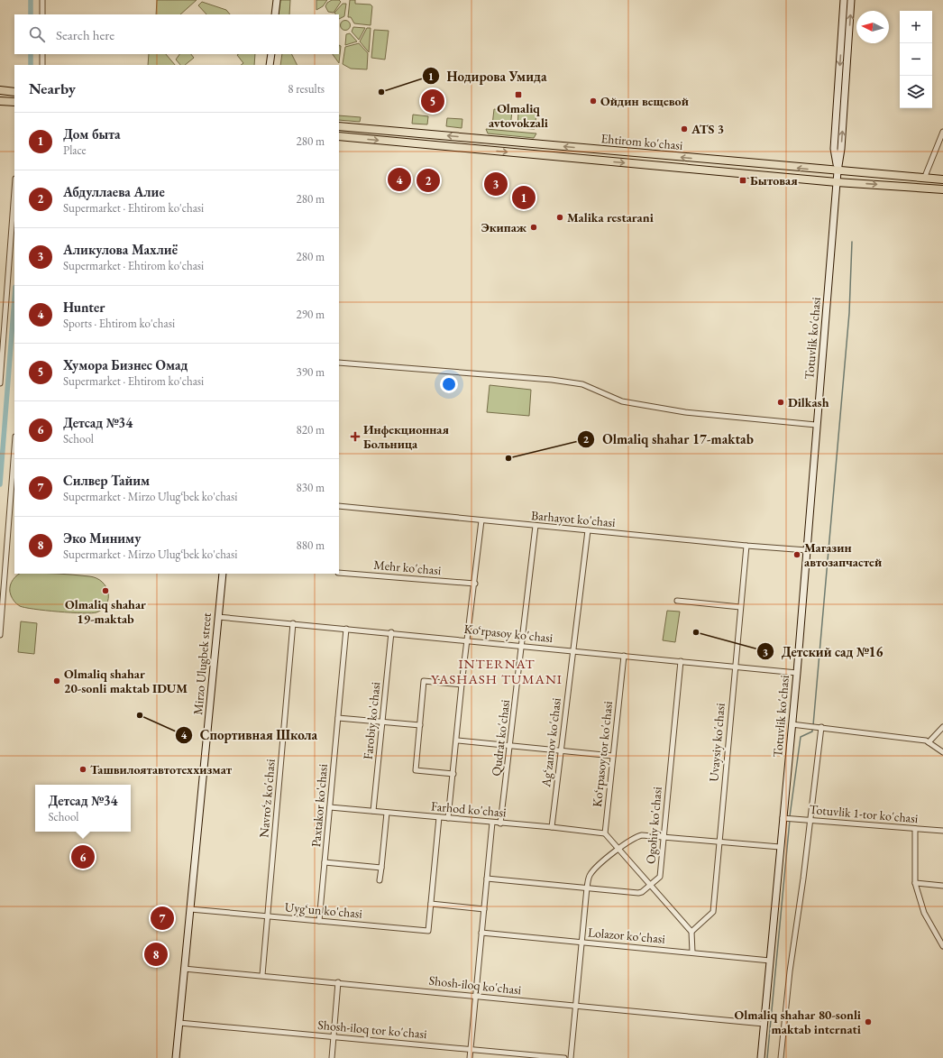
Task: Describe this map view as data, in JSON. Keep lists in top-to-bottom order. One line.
{"streets":{"main road":["Ehtirom ko'chasi","Totuvlik ko'chasi","Mirzo Ulugbek street"],"street":["Barhayot ko'chasi","Mehr ko'chasi","Ko‘rpasoy ko'chasi","Farobiy ko'chasi","Qudrat ko'chasi","Ag‘zamov ko'chasi","Uvaysiy ko'chasi","Ko‘rpasoy tor ko'chasi","Navro‘z ko'chasi","Paxtakor ko'chasi","Farhod ko'chasi","Totuvlik 1-tor ko'chasi","Ogohiy ko'chasi","Uyg‘un ko'chasi","Lolazor ko'chasi","Shosh-iloq ko'chasi","Shosh-iloq tor ko'chasi"]},"crossings":[["Ehtirom ko'chasi","Totuvlik ko'chasi"],["Totuvlik ko'chasi","Barhayot ko'chasi"],["Totuvlik ko'chasi","Ko‘rpasoy ko'chasi"],["Totuvlik ko'chasi","Totuvlik 1-tor ko'chasi"],["Totuvlik ko'chasi","Lolazor ko'chasi"],["Totuvlik ko'chasi","Shosh-iloq ko'chasi"],["Barhayot ko'chasi","Qudrat ko'chasi"],["Barhayot ko'chasi","Ag‘zamov ko'chasi"],["Barhayot ko'chasi","Uvaysiy ko'chasi"],["Ko‘rpasoy ko'chasi","Mirzo Ulugbek street"],["Ko‘rpasoy ko'chasi","Farobiy ko'chasi"],["Ko‘rpasoy ko'chasi","Qudrat ko'chasi"],["Ko‘rpasoy ko'chasi","Ag‘zamov ko'chasi"],["Ko‘rpasoy ko'chasi","Uvaysiy ko'chasi"],["Ko‘rpasoy ko'chasi","Ko‘rpasoy tor ko'chasi"],["Ko‘rpasoy ko'chasi","Navro‘z ko'chasi"],["Ko‘rpasoy ko'chasi","Paxtakor ko'chasi"],["Ko‘rpasoy ko'chasi","Ogohiy ko'chasi"],["Mirzo Ulugbek street","Uyg‘un ko'chasi"],["Mirzo Ulugbek street","Shosh-iloq ko'chasi"],["Mirzo Ulugbek street","Shosh-iloq tor ko'chasi"],["Farobiy ko'chasi","Farhod ko'chasi"],["Qudrat ko'chasi","Farhod ko'chasi"],["Ag‘zamov ko'chasi","Farhod ko'chasi"],["Ko‘rpasoy tor ko'chasi","Farhod ko'chasi"],["Navro‘z ko'chasi","Uyg‘un ko'chasi"],["Navro‘z ko'chasi","Shosh-iloq ko'chasi"],["Paxtakor ko'chasi","Farhod ko'chasi"],["Paxtakor ko'chasi","Uyg‘un ko'chasi"],["Farhod ko'chasi","Uyg‘un ko'chasi"]],"districts":["INTERNAT YASHASH TUMANI"],"places":{"other":["Нодирова Умида","Ойдин вещевой","ATS 3","Malika restarani","Экипаж","Dilkash","Olmaliq shahar 17-maktab","Магазин автозапчастей","Olmaliq shahar 19-maktab","Детский сад №16","Olmaliq shahar 20-sonli maktab IDUM","Спортивная Школа","Ташвилоятавтотеххизмат","Olmaliq shahar 80-sonli maktab internati"],"transit":["Olmaliq avtovokzali","Бытовая"],"health":["Инфекционная Больница"]},"north":"left","page":{"map_buttons":["+","−"],"search":"Search here","heading":["Nearby","8 results"],"pins":["5","4","2","3","1","6","7","8"],"list":[{"mark":"1","name":"Дом быта","note":"Place","value":"280 m"},{"mark":"2","name":"Абдуллаева Алие","note":"Supermarket · Ehtirom ko'chasi","value":"280 m"},{"mark":"3","name":"Аликулова Махлиё","note":"Supermarket · Ehtirom ko'chasi","value":"280 m"},{"mark":"4","name":"Hunter","note":"Sports · Ehtirom ko'chasi","value":"290 m"},{"mark":"5","name":"Хумора Бизнес Омад","note":"Supermarket · Ehtirom ko'chasi","value":"390 m"},{"mark":"6","name":"Детсад №34","note":"School","value":"820 m"},{"mark":"7","name":"Силвер Тайим","note":"Supermarket · Mirzo Ulug‘bek ko'chasi","value":"830 m"},{"mark":"8","name":"Эко Миниму","note":"Supermarket · Mirzo Ulug‘bek ko'chasi","value":"880 m"}],"popup":["Детсад №34","School"]}}
